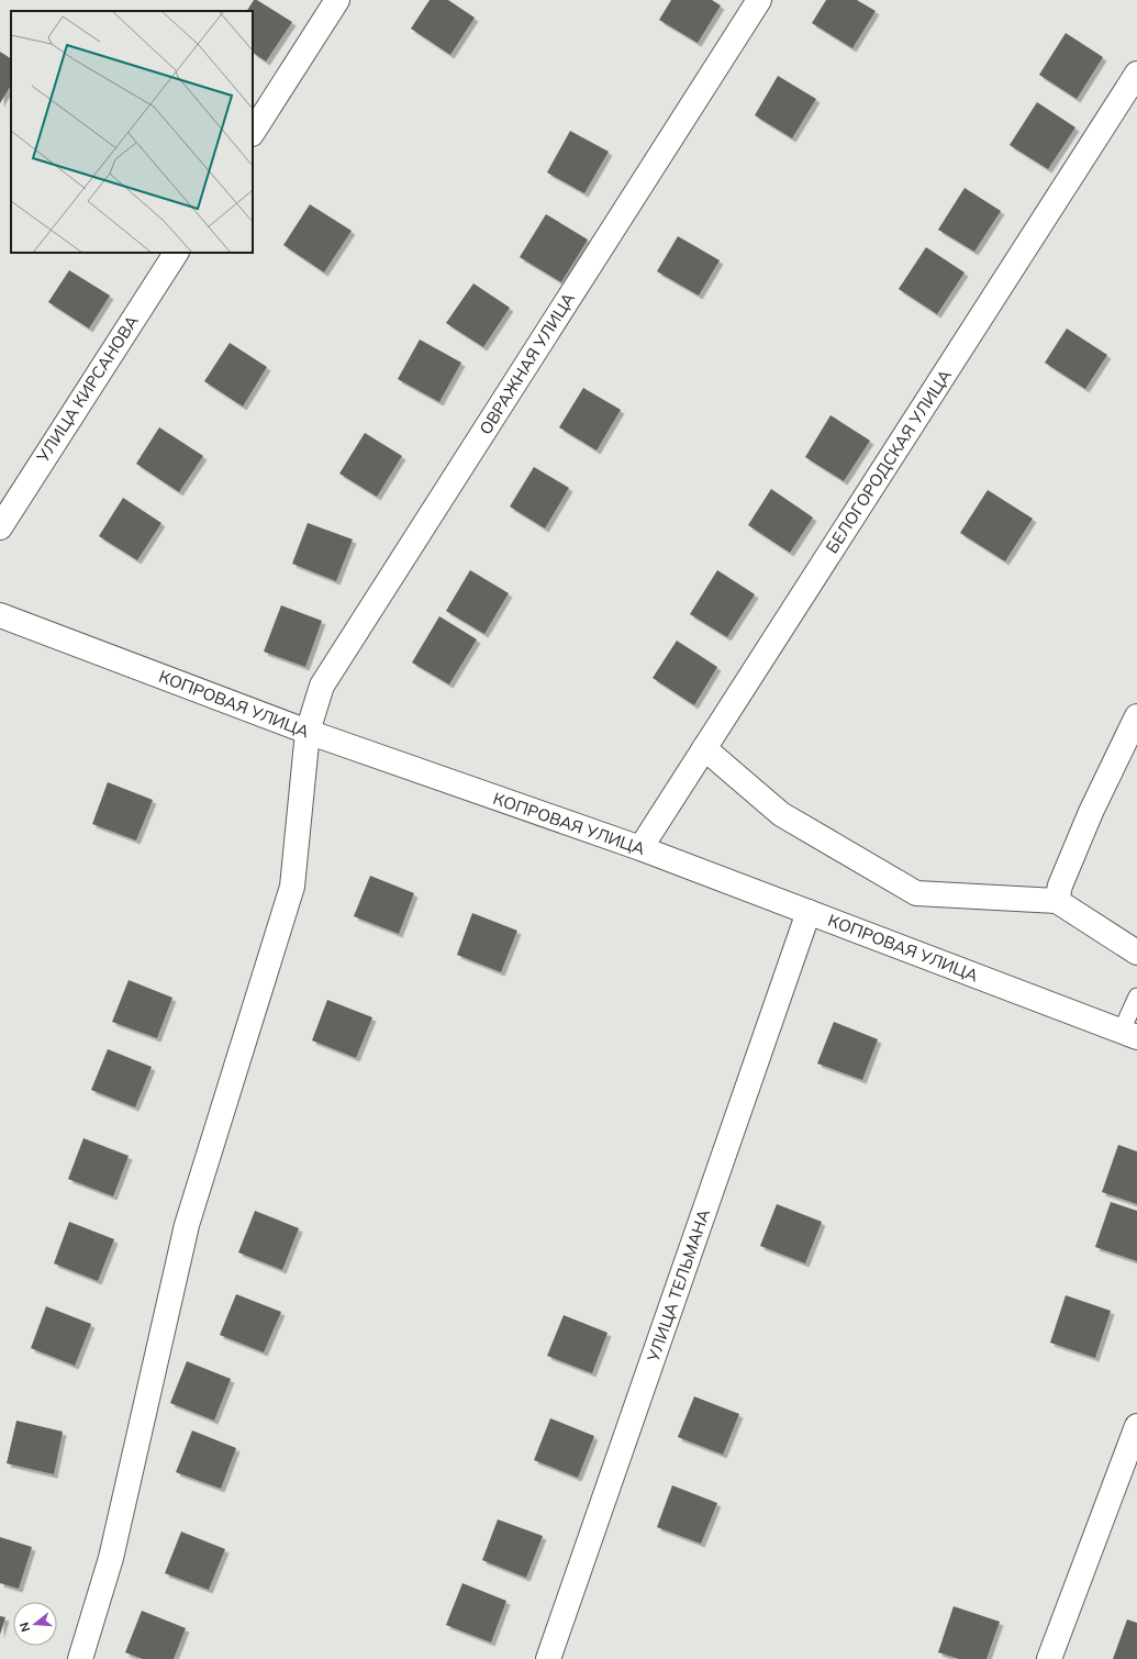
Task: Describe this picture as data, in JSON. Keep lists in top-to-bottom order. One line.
{"streets":{"street":["ОВРАЖНАЯ УЛИЦА","УЛИЦА КИРСАНОВА","БЕЛОГОРОДСКАЯ УЛИЦА","КОПРОВАЯ УЛИЦА","УЛИЦА ТЕЛЬМАНА"]},"crossings":[["ОВРАЖНАЯ УЛИЦА","КОПРОВАЯ УЛИЦА"],["БЕЛОГОРОДСКАЯ УЛИЦА","КОПРОВАЯ УЛИЦА"],["КОПРОВАЯ УЛИЦА","УЛИЦА ТЕЛЬМАНА"]],"north":"left"}
